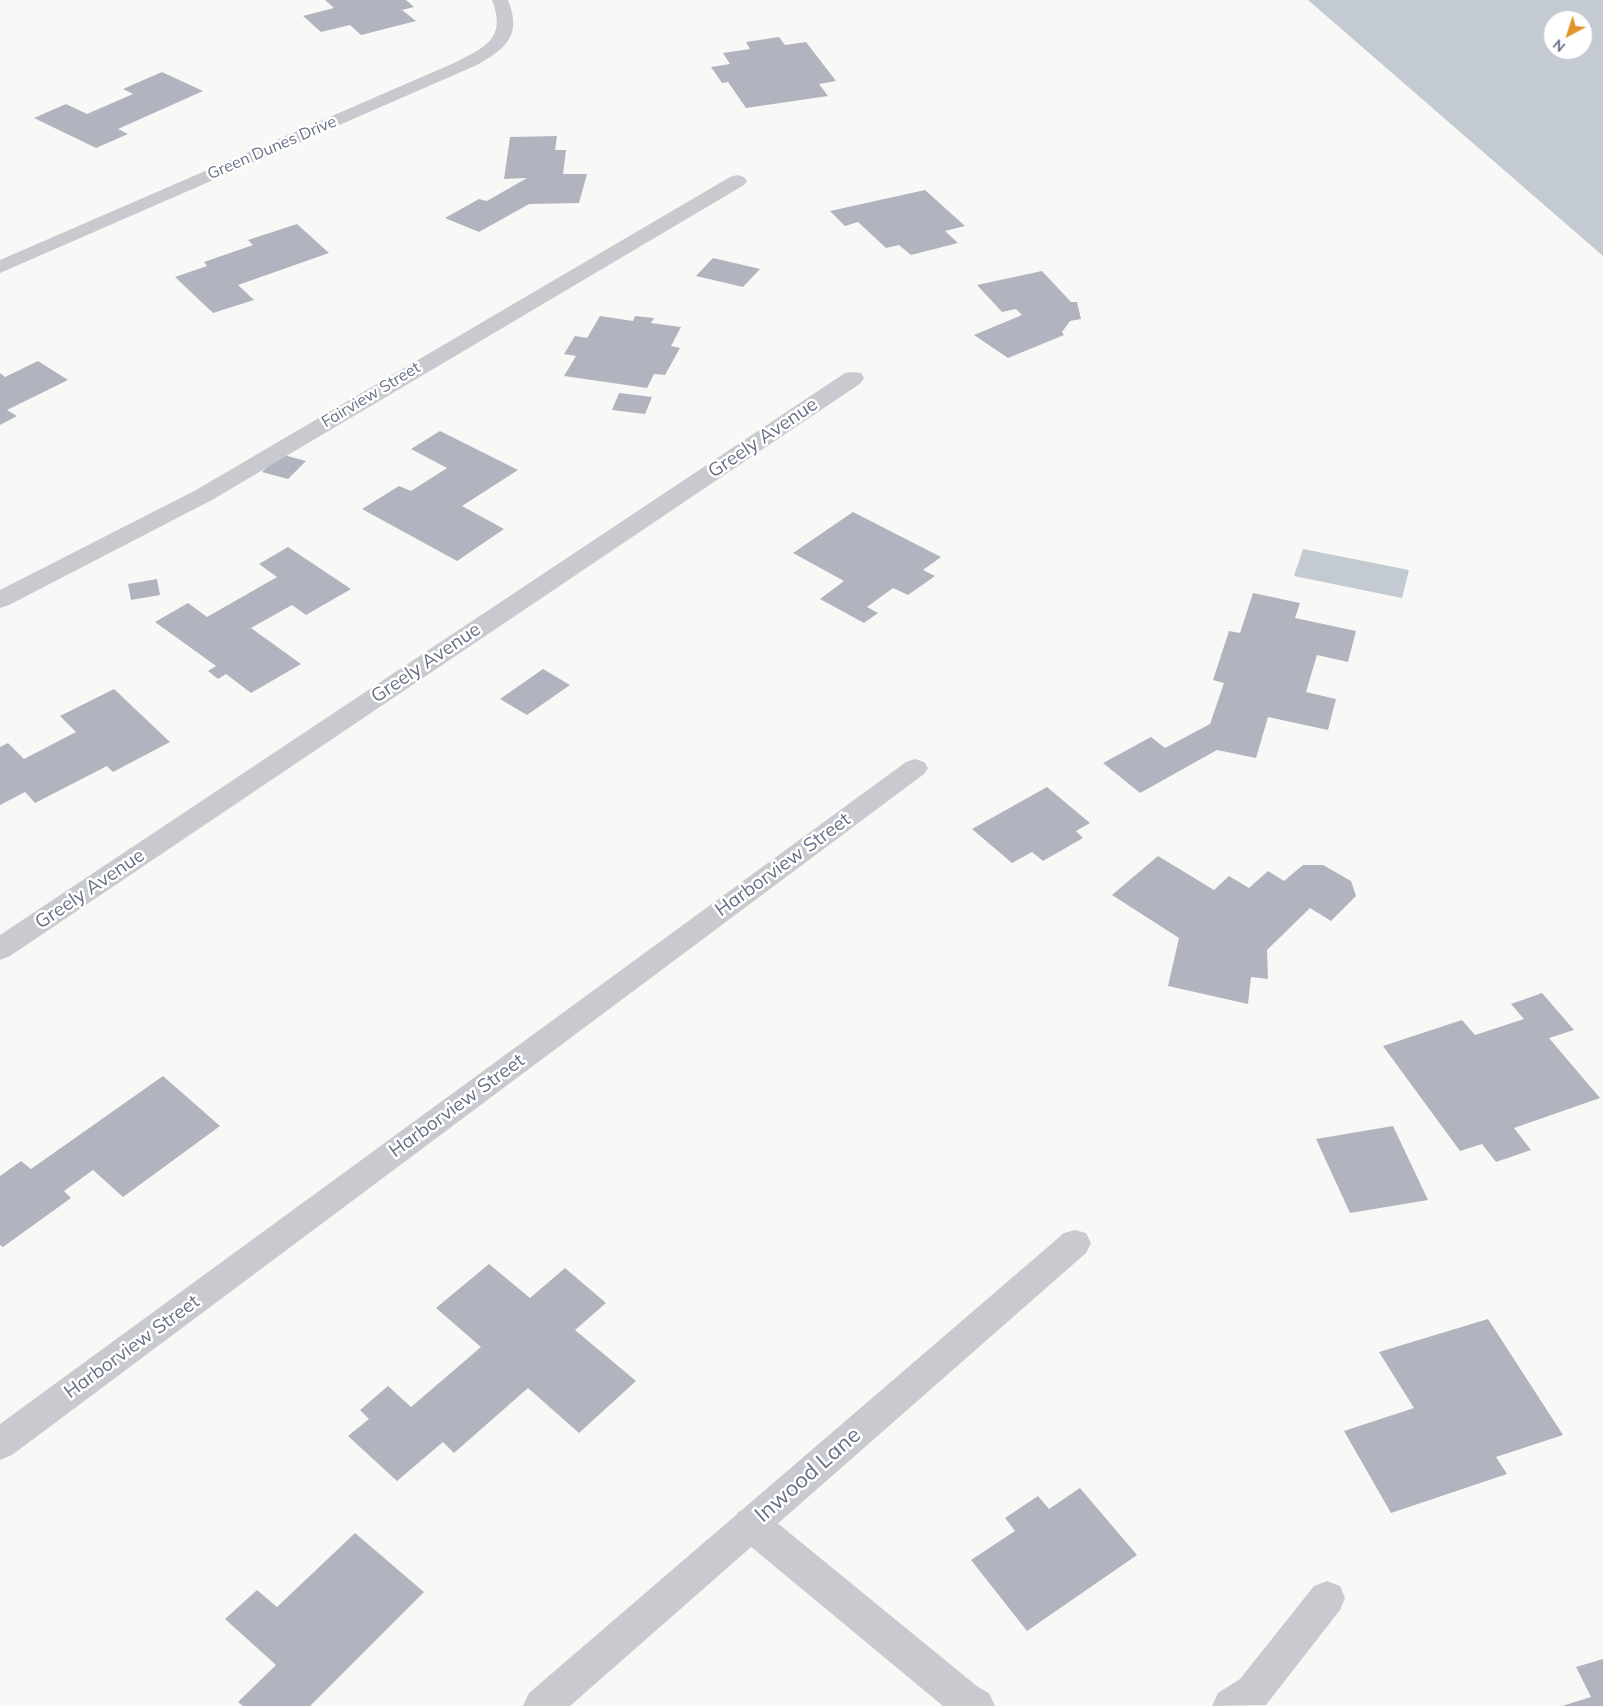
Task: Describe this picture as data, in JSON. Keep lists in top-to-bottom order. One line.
{"streets":{"street":["Green Dunes Drive","Fairview Street","Greely Avenue","Harborview Street","Inwood Lane"]},"north":"bottom left"}
